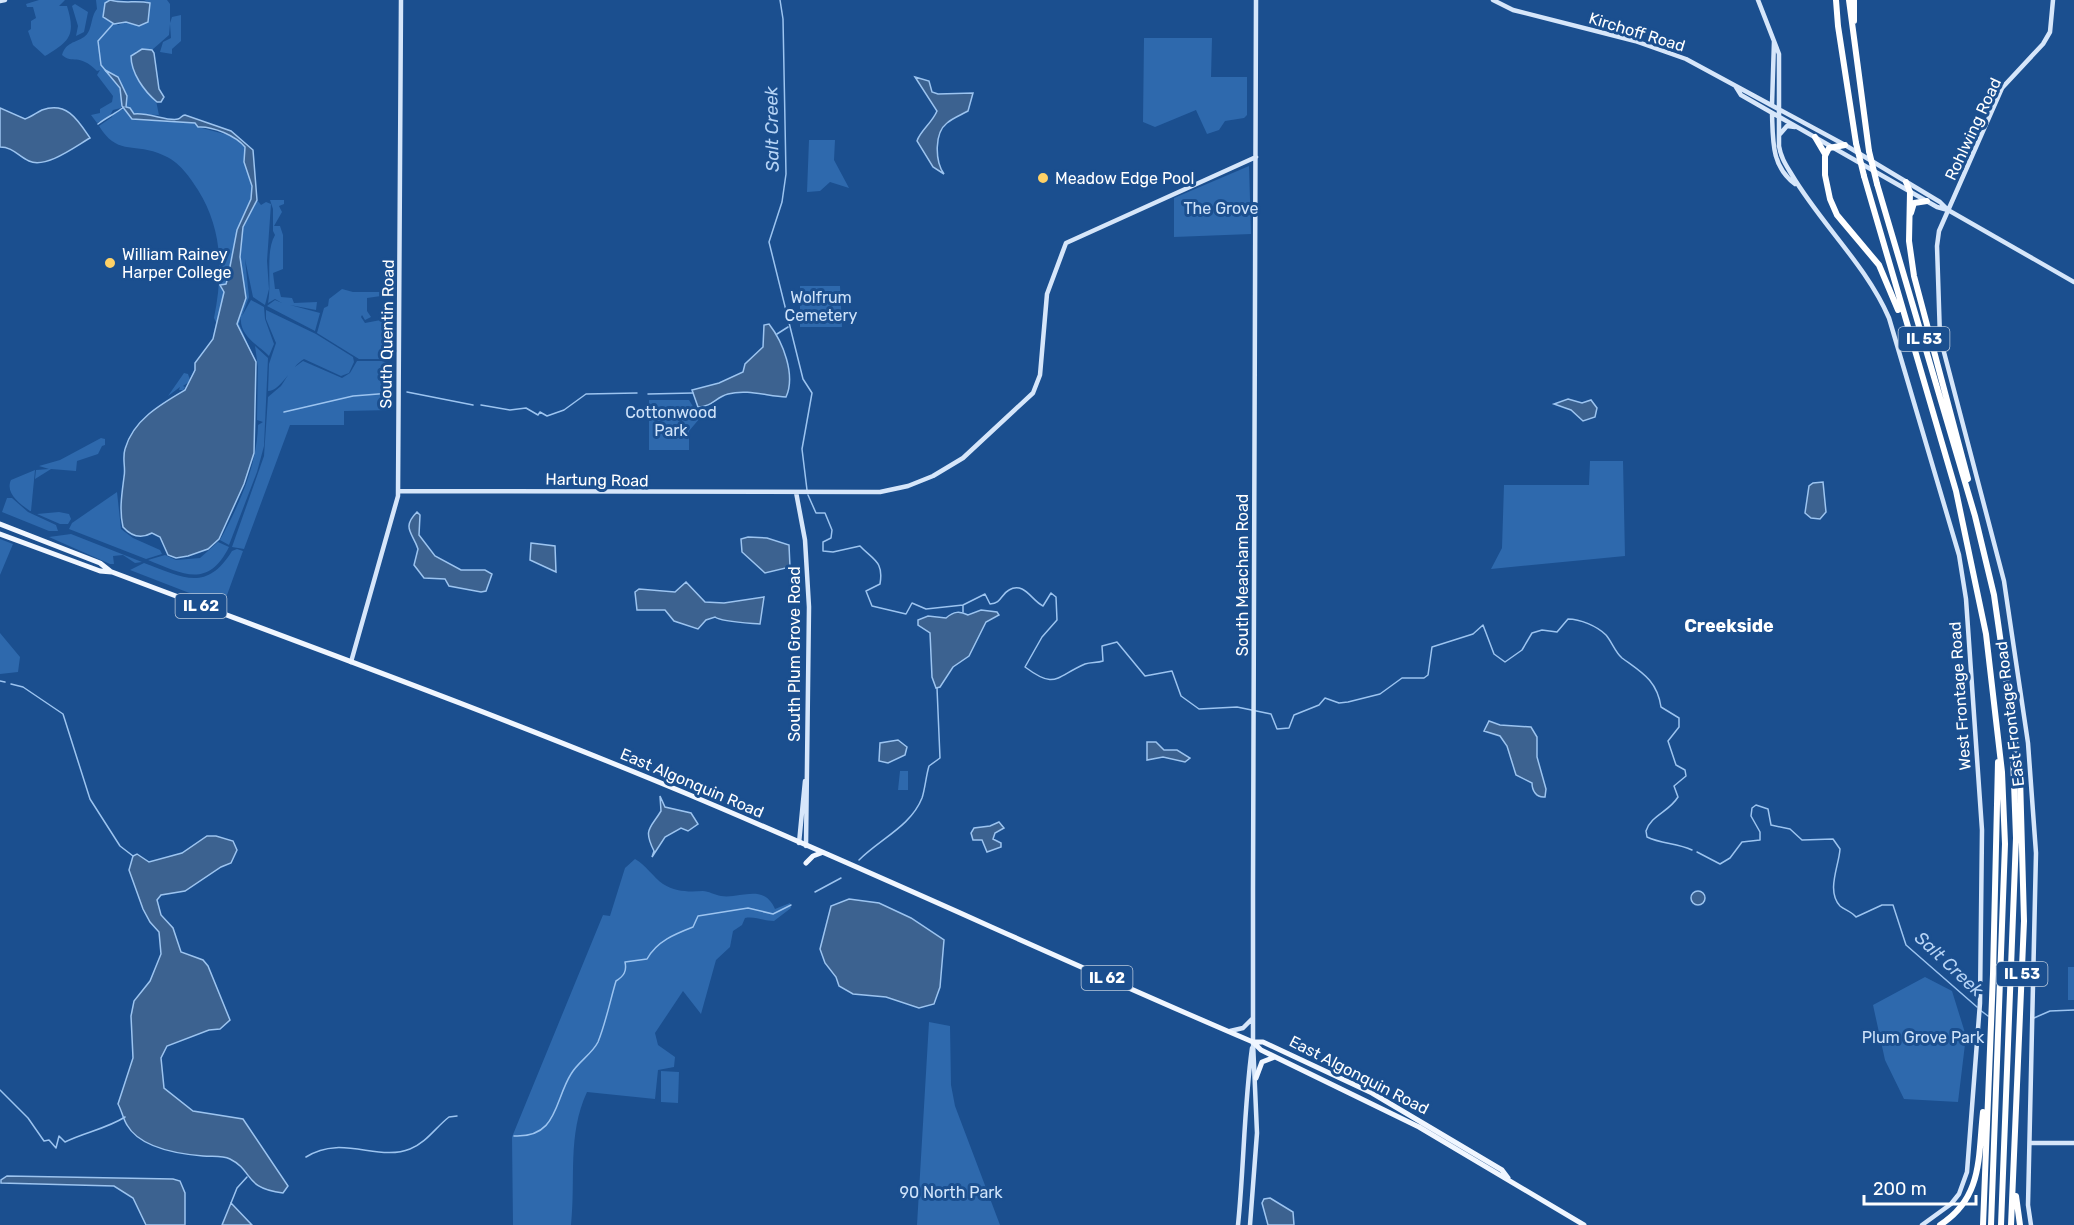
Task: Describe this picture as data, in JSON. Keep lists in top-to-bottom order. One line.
{"streets":{"highway":["IL 53"],"main road":["IL 62","East Algonquin Road"],"street":["Kirchoff Road","Rohlwing Road","South Quentin Road","Hartung Road","South Meacham Road","South Plum Grove Road","West Frontage Road","East Frontage Road"]},"crossings":[["Kirchoff Road","Rohlwing Road"],["Kirchoff Road","West Frontage Road"],["Kirchoff Road","East Frontage Road"],["Rohlwing Road","East Frontage Road"],["South Quentin Road","Hartung Road"],["South Quentin Road","East Algonquin Road"],["Hartung Road","South Meacham Road"],["Hartung Road","South Plum Grove Road"],["South Meacham Road","East Algonquin Road"],["IL 62","East Algonquin Road"],["South Plum Grove Road","East Algonquin Road"]],"districts":["Creekside"],"water":["Salt Creek"],"parks":["The Grove","Wolfrum Cemetery","Cottonwood Park","Plum Grove Park","90 North Park"],"places":["Meadow Edge Pool","William Rainey Harper College"],"scale_bar":"200 m"}
